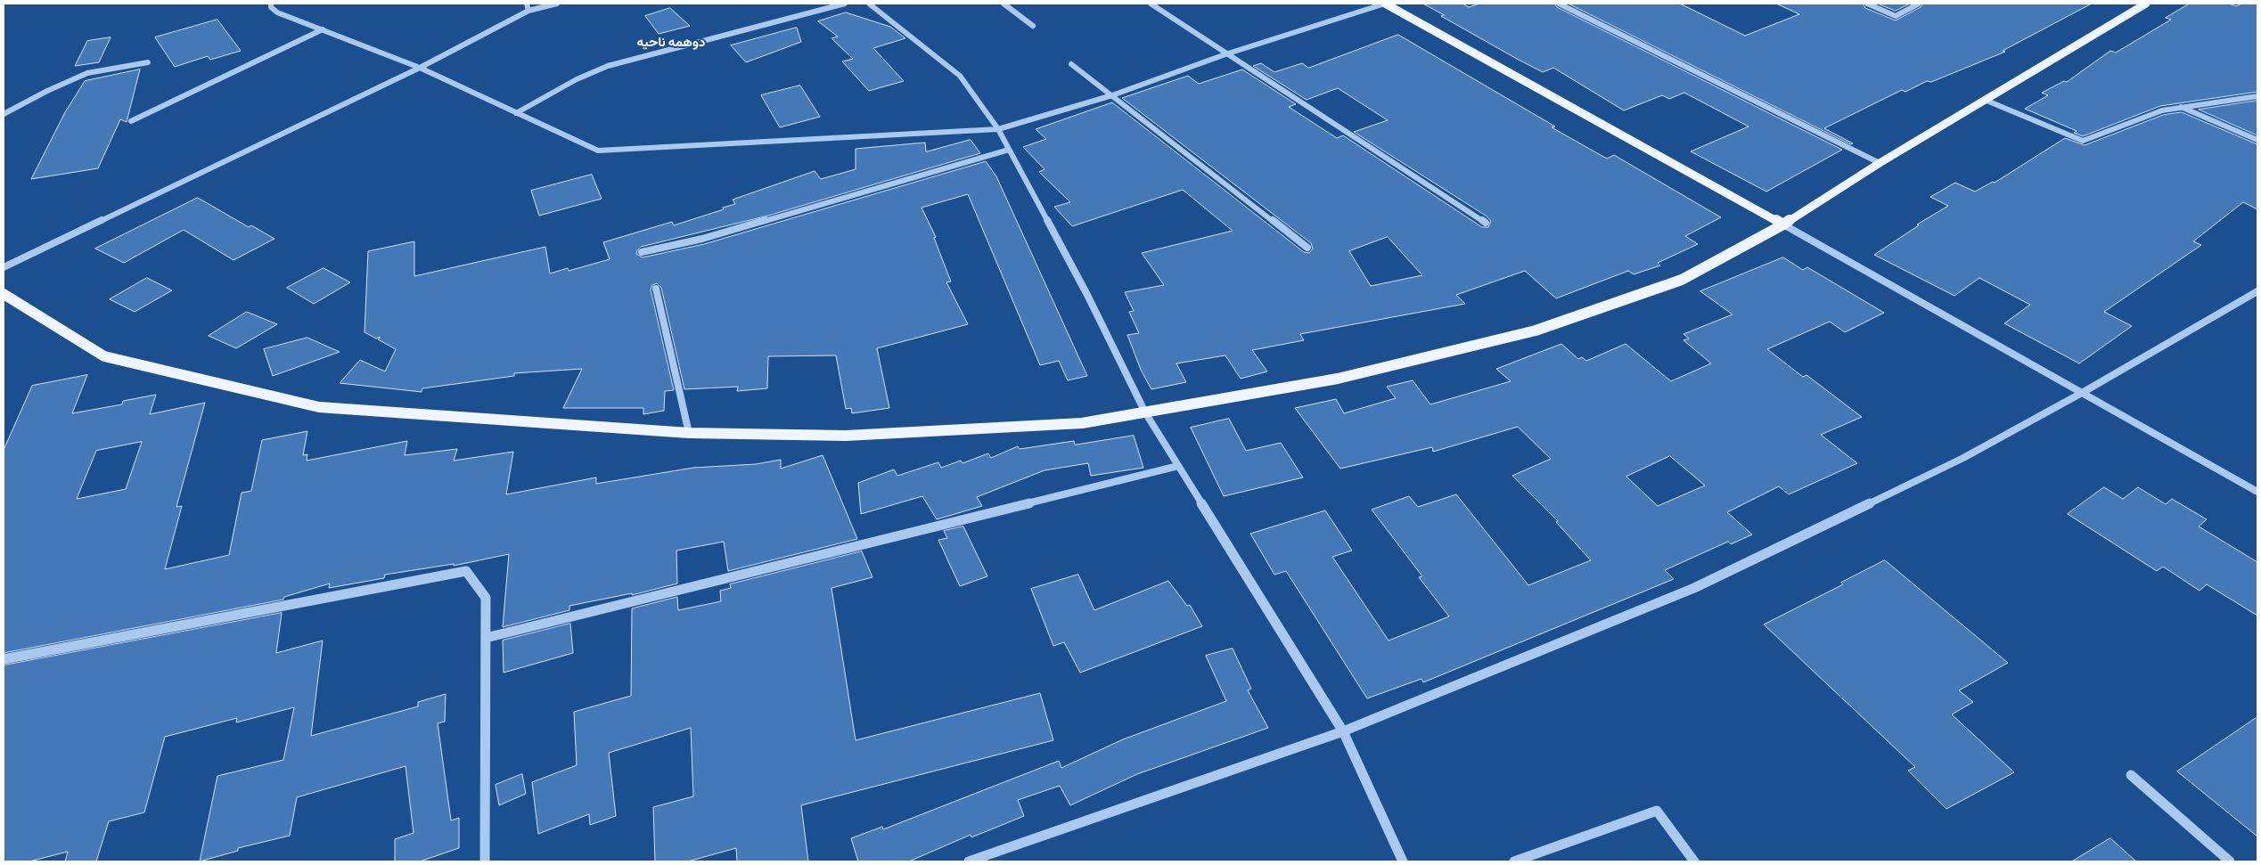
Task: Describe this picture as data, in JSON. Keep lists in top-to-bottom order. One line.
{"districts":["دوهمه ناحیه"]}
